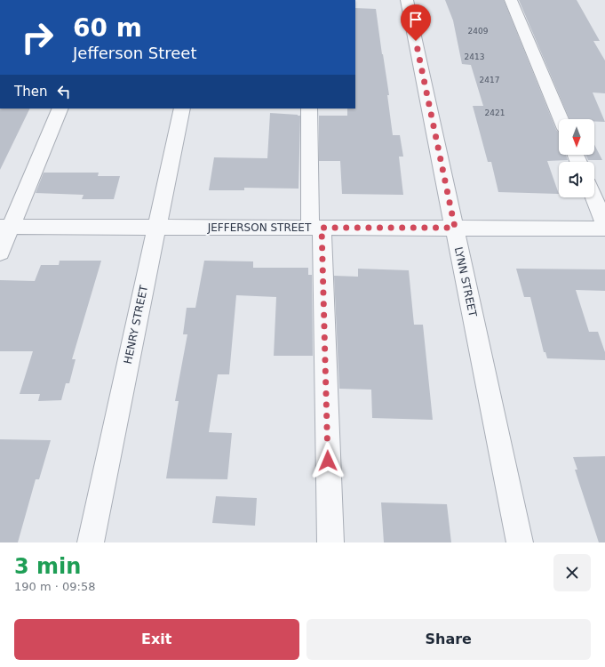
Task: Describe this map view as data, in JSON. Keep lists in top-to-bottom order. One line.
{"streets":{"street":["JEFFERSON STREET","LYNN STREET","HENRY STREET"]},"crossings":[["JEFFERSON STREET","LYNN STREET"],["JEFFERSON STREET","HENRY STREET"]],"house_numbers":["2409","2413","2417","2421"],"north":"bottom","page":{"turn":["60 m","Jefferson Street"],"then":"Then","heading":["3 min","190 m · 09:58"],"buttons":["Exit","Share"]}}
